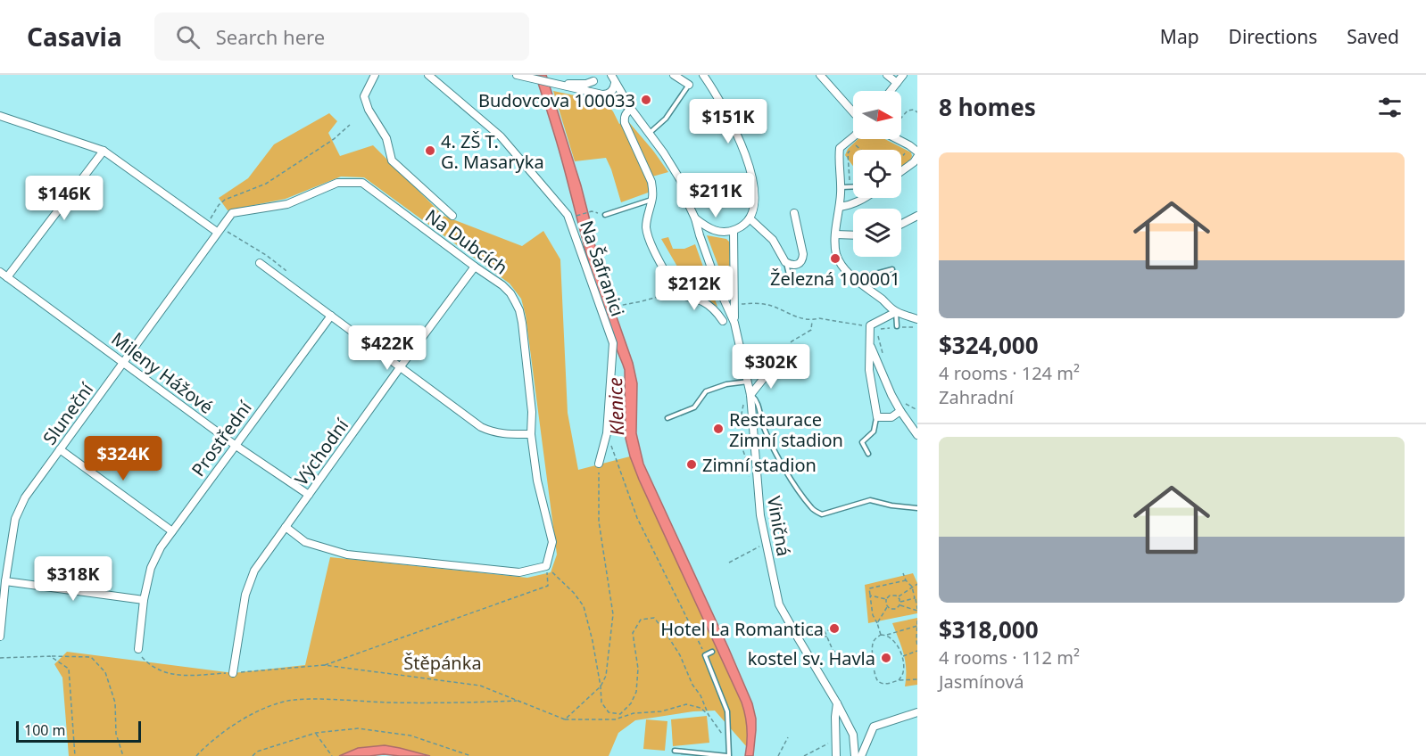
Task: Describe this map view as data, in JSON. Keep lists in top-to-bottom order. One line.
{"streets":{"street":["Na Dubcích","Na Šafranici","Mileny Hážové","Sluneční","Prostřední","Východní","Viničná"]},"crossings":[["Na Dubcích","Sluneční"],["Na Dubcích","Východní"],["Mileny Hážové","Sluneční"],["Mileny Hážové","Prostřední"],["Mileny Hážové","Východní"]],"water":["Klenice"],"parks":["Štěpánka"],"places":["Budovcova 100033","4. ZŠ T. G. Masaryka","Železná 100001","Restaurace Zimní stadion","Zimní stadion","Hotel La Romantica","kostel sv. Havla"],"scale_bar":"100 m","north":"right","page":{"header":"Casavia","search":"Search here","nav":["Map","Directions","Saved"],"heading":"8 homes","price":["$151K","$211K","$146K","$212K","$422K","$302K","$324K","$318K"],"list":[{"name":"$324,000","note":"4 rooms · 124 m² · Zahradní"},{"name":"$318,000","note":"4 rooms · 112 m² · Jasmínová"}],"scale":"100 m"}}
